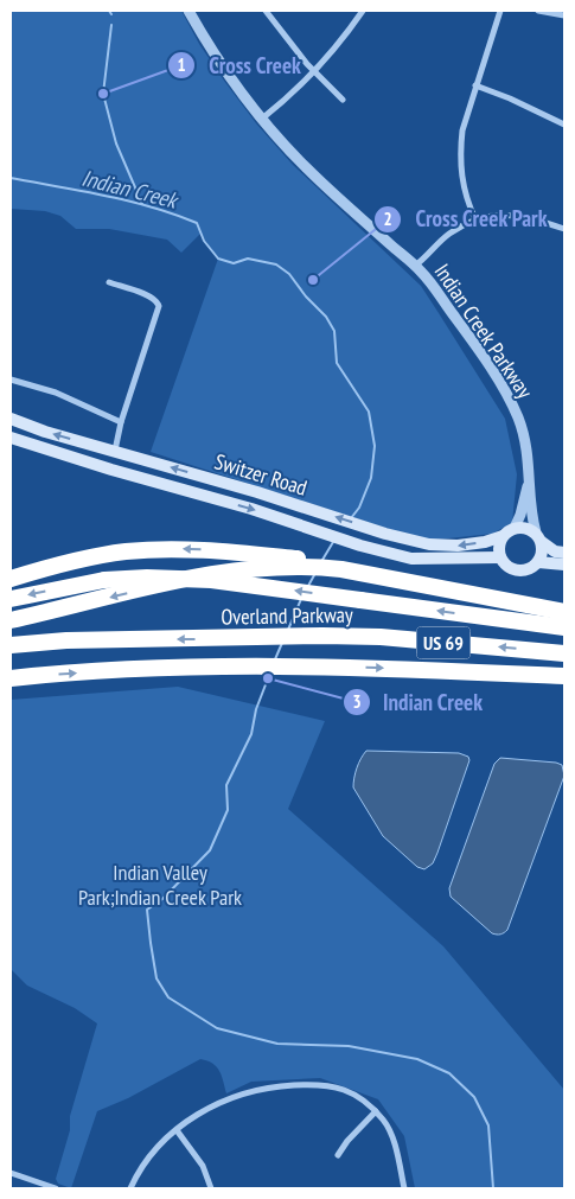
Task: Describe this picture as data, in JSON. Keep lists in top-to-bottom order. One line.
{"streets":{"highway":["Overland Parkway","US 69"],"main road":["Switzer Road"],"street":["Indian Creek Parkway"]},"crossings":[["Indian Creek Parkway","Switzer Road"]],"water":["Indian Creek"],"parks":["Indian Valley Park;Indian Creek Park"],"places":["Cross Creek","Cross Creek Park","Indian Creek"]}
